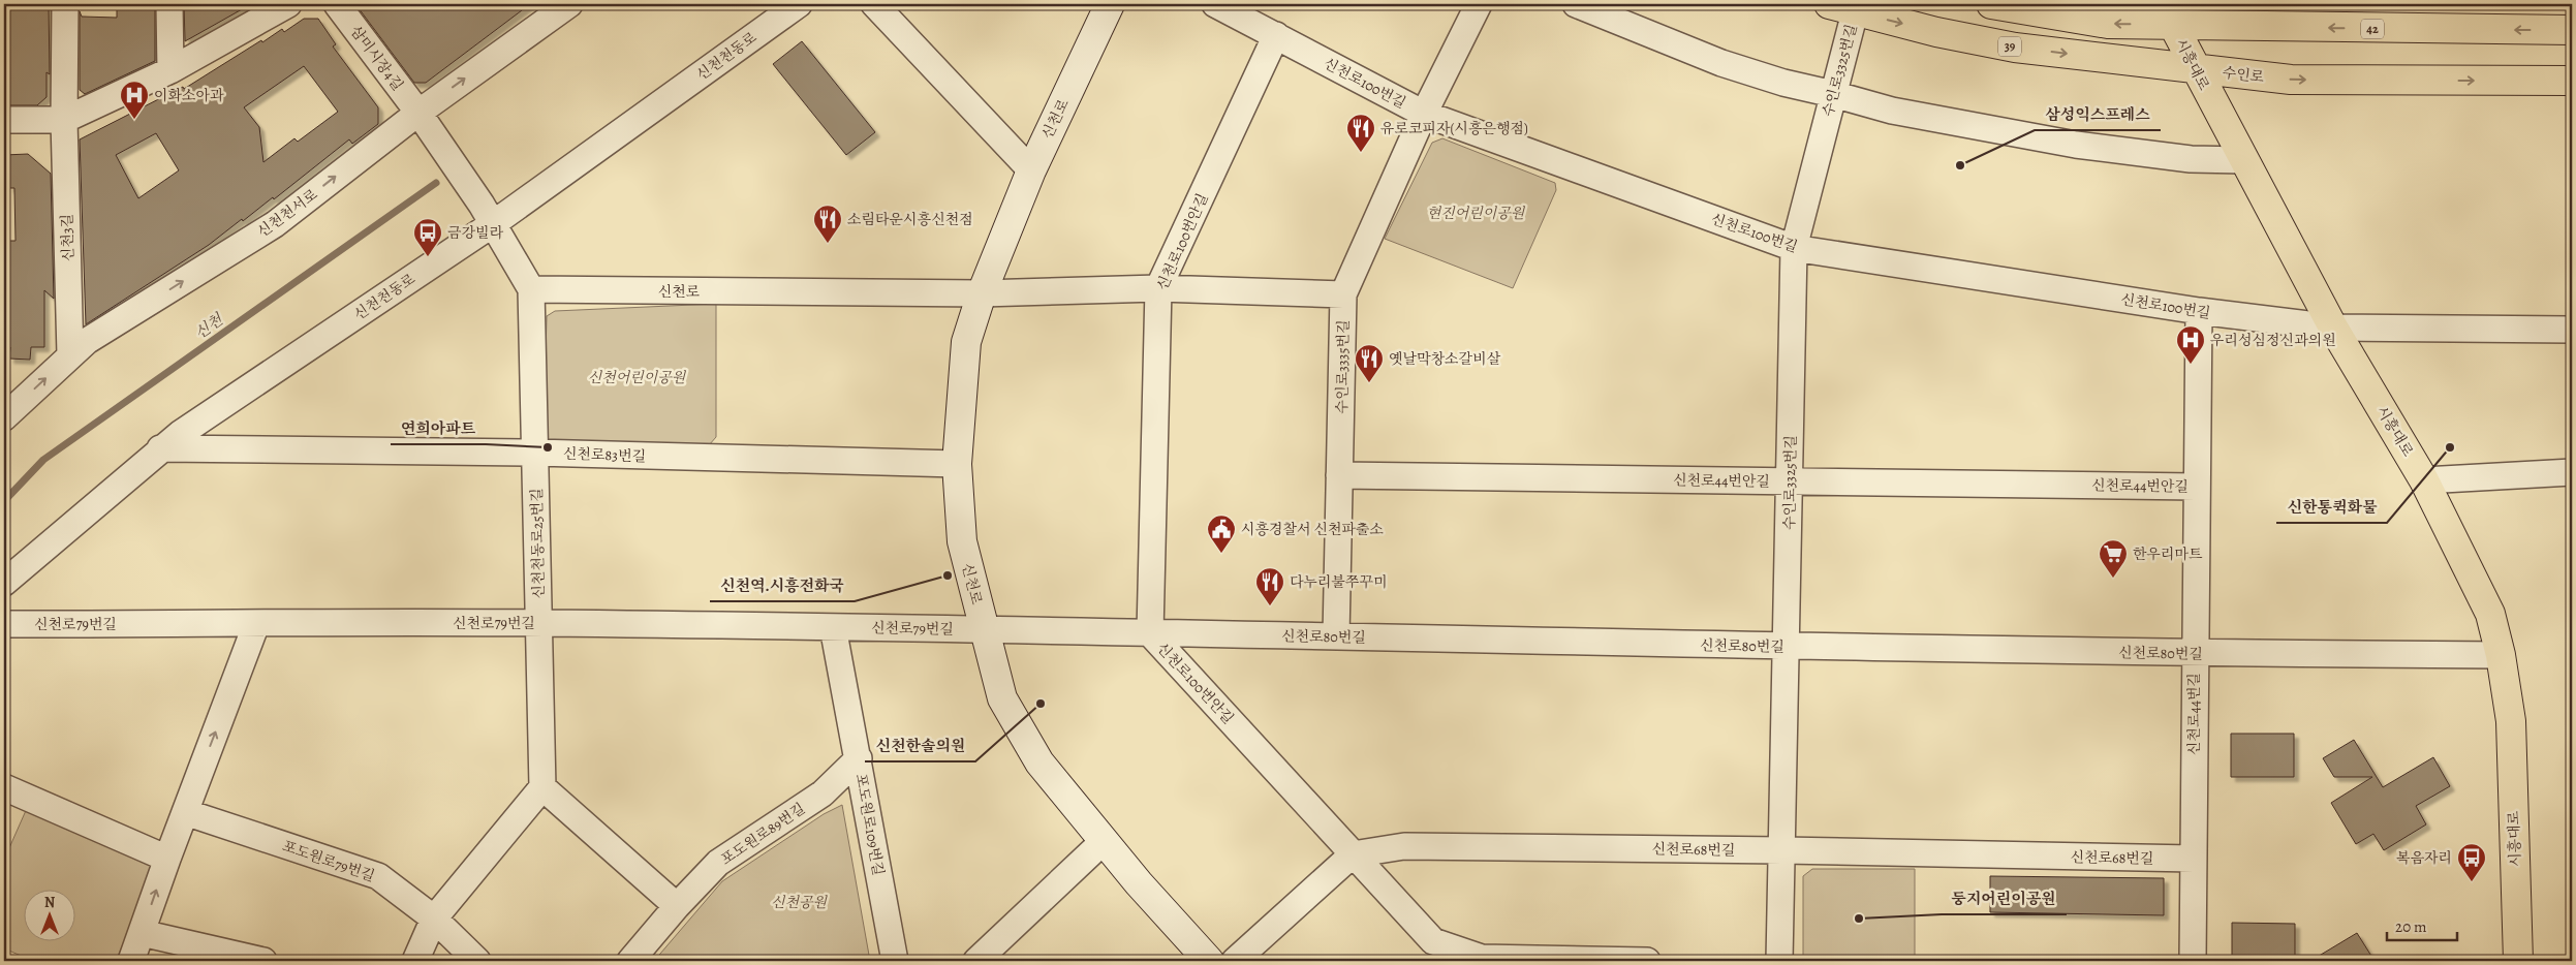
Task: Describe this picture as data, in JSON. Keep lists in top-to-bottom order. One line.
{"streets":{"main road":["42","39","시흥대로","수인로"],"street":["신천천동로","삼미시장4길","수인로3325번길","신천로100번길","신천로","신천천서로","신천3길","신천로100번안길","수인로3335번길","신천로83번길","신천로44번안길","신천천동로25번길","신천로79번길","신천로80번길","신천로44번길","포도원로109번길","포도원로89번길","신천로68번길","포도원로79번길"]},"crossings":[["42","시흥대로"],["신천천동로","삼미시장4길"],["신천천동로","신천로83번길"],["신천천동로","신천천동로25번길"],["삼미시장4길","신천천서로"],["삼미시장4길","신천천동로25번길"],["시흥대로","수인로"],["시흥대로","신천로100번길"],["시흥대로","신천로80번길"],["수인로3325번길","수인로"],["수인로3325번길","신천로100번길"],["수인로3325번길","신천로44번안길"],["수인로3325번길","신천로80번길"],["수인로3325번길","신천로68번길"],["신천로100번길","신천로100번안길"],["신천로100번길","수인로3335번길"],["신천로100번길","신천로44번길"],["신천로","신천로83번길"],["신천로","신천천동로25번길"],["신천로","신천로79번길"],["신천로","신천로80번길"],["신천천서로","신천3길"],["신천로100번안길","신천로80번길"],["신천로100번안길","신천로68번길"],["수인로3335번길","신천로44번안길"],["수인로3335번길","신천로80번길"],["신천로83번길","신천천동로25번길"],["신천로44번안길","신천로44번길"],["신천천동로25번길","신천로79번길"],["신천로79번길","신천로80번길"],["신천로79번길","포도원로109번길"],["신천로80번길","신천로44번길"],["신천로44번길","신천로68번길"],["포도원로109번길","포도원로89번길"]],"water":["신천"],"parks":["현진어린이공원","신천어린이공원","신천공원"],"places":{"hospital":["이화소아과","우리성심정신과의원"],"restaurant":["유로코피자(시흥은행점)","소림타운시흥신천점","옛날막창소갈비살","다누리불쭈꾸미"],"other":["삼성익스프레스","연희아파트","신한통퀵화물","신천역.시흥전화국","신천한솔의원","둥지어린이공원"],"bus stop":["금강빌라","복음자리"],"public building":["시흥경찰서 신천파출소"],"supermarket":["한우리마트"]},"scale_bar":"20 m","north":"top"}
